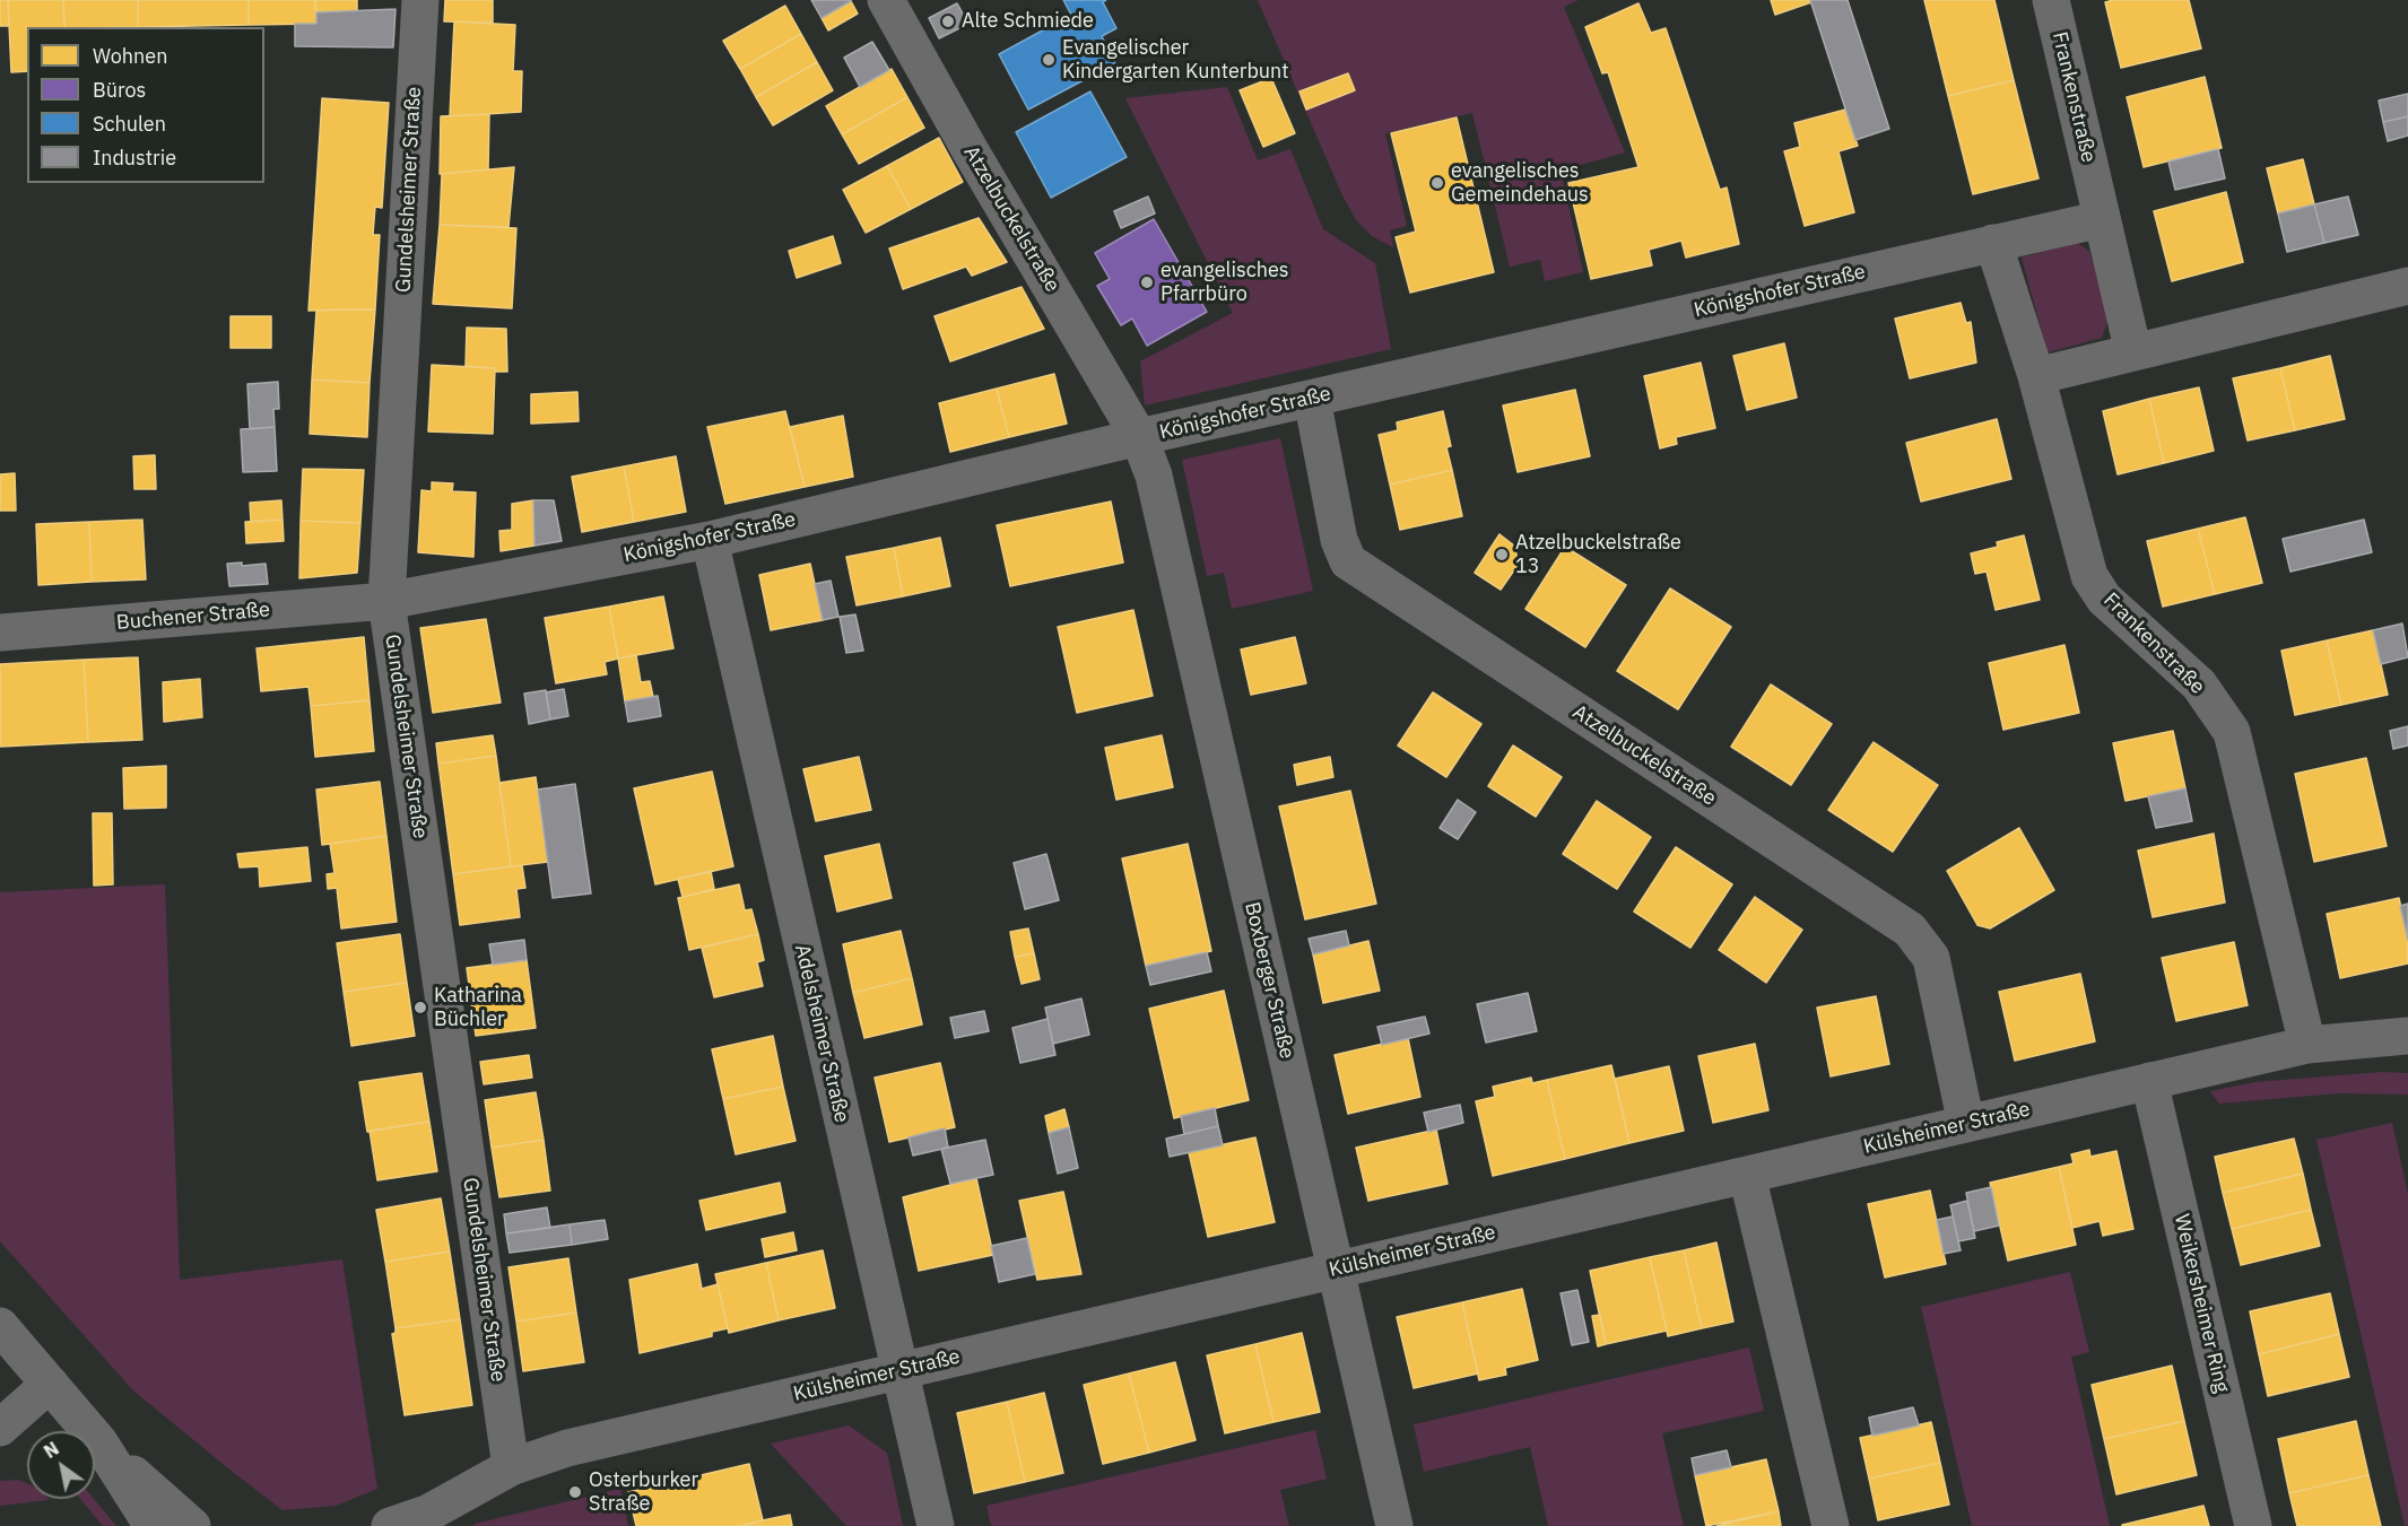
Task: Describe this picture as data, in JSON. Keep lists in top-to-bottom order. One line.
{"streets":{"street":["Frankenstraße","Gundelsheimer Straße","Atzelbuckelstraße","Königshofer Straße","Buchener Straße","Boxberger Straße","Adelsheimer Straße","Külsheimer Straße","Weikersheimer Ring"]},"crossings":[["Frankenstraße","Königshofer Straße"],["Frankenstraße","Külsheimer Straße"],["Gundelsheimer Straße","Königshofer Straße"],["Gundelsheimer Straße","Buchener Straße"],["Gundelsheimer Straße","Külsheimer Straße"],["Atzelbuckelstraße","Königshofer Straße"],["Atzelbuckelstraße","Boxberger Straße"],["Atzelbuckelstraße","Külsheimer Straße"],["Königshofer Straße","Buchener Straße"],["Königshofer Straße","Boxberger Straße"],["Königshofer Straße","Adelsheimer Straße"],["Boxberger Straße","Külsheimer Straße"],["Adelsheimer Straße","Külsheimer Straße"],["Külsheimer Straße","Weikersheimer Ring"]],"places":["Alte Schmiede","Evangelischer Kindergarten Kunterbunt","evangelisches Gemeindehaus","evangelisches Pfarrbüro","Atzelbuckelstraße 13","Katharina Büchler","Osterburker Straße"],"legend":["Wohnen","Büros","Schulen","Industrie"],"north":"top left"}
